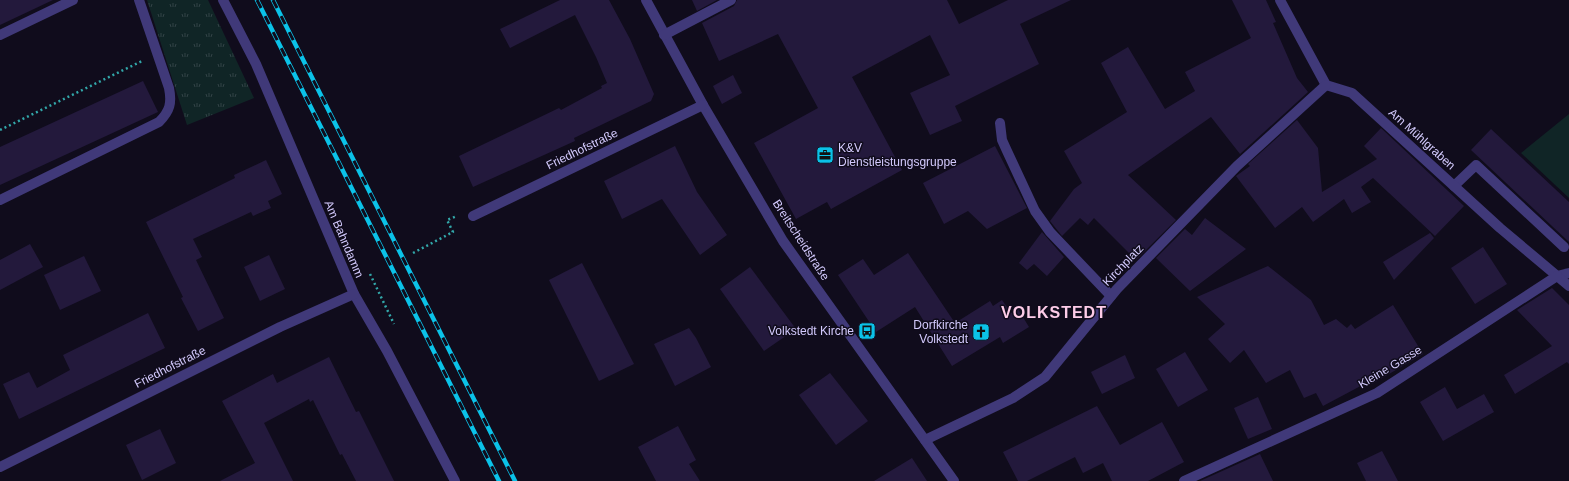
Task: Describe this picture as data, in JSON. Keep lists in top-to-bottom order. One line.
{"streets":{"street":["Am Mühlgraben","Friedhofstraße","Am Bahndamm","Breitscheidstraße","Kirchplatz","Kleine Gasse"]},"crossings":[["Am Mühlgraben","Kirchplatz"],["Am Mühlgraben","Kleine Gasse"],["Friedhofstraße","Am Bahndamm"],["Friedhofstraße","Breitscheidstraße"],["Breitscheidstraße","Kirchplatz"]],"districts":["VOLKSTEDT"],"places":{"office":["K&V Dienstleistungsgruppe"],"bus stop":["Volkstedt Kirche"],"church":["Dorfkirche Volkstedt"]}}
